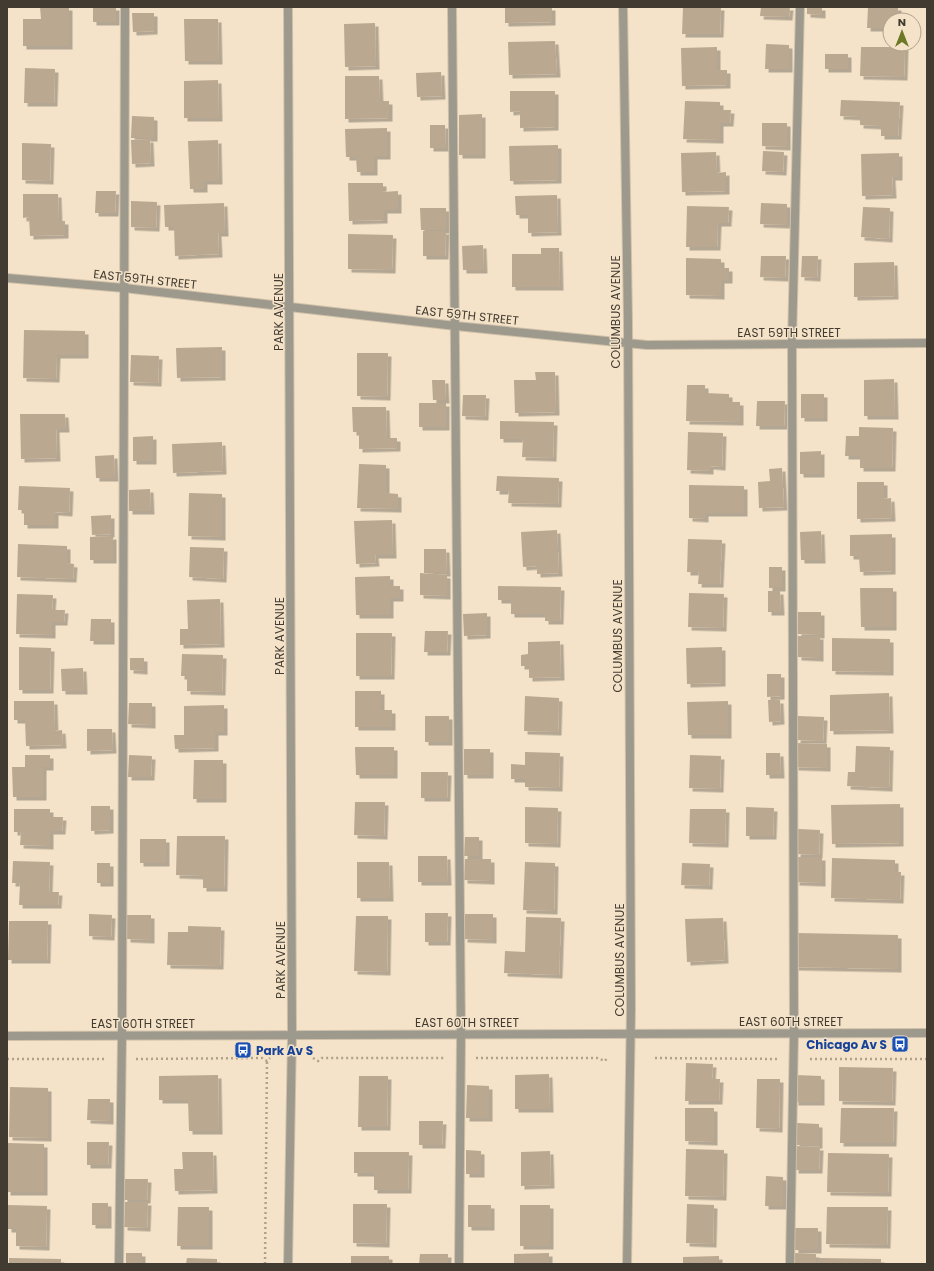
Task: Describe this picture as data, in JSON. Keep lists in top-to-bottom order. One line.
{"streets":{"street":["EAST 59TH STREET","PARK AVENUE","COLUMBUS AVENUE","EAST 60TH STREET"]},"crossings":[["EAST 59TH STREET","PARK AVENUE"],["EAST 59TH STREET","COLUMBUS AVENUE"],["PARK AVENUE","EAST 60TH STREET"],["COLUMBUS AVENUE","EAST 60TH STREET"]],"places":{"bus stop":["Chicago Av S","Park Av S"]},"north":"top"}
